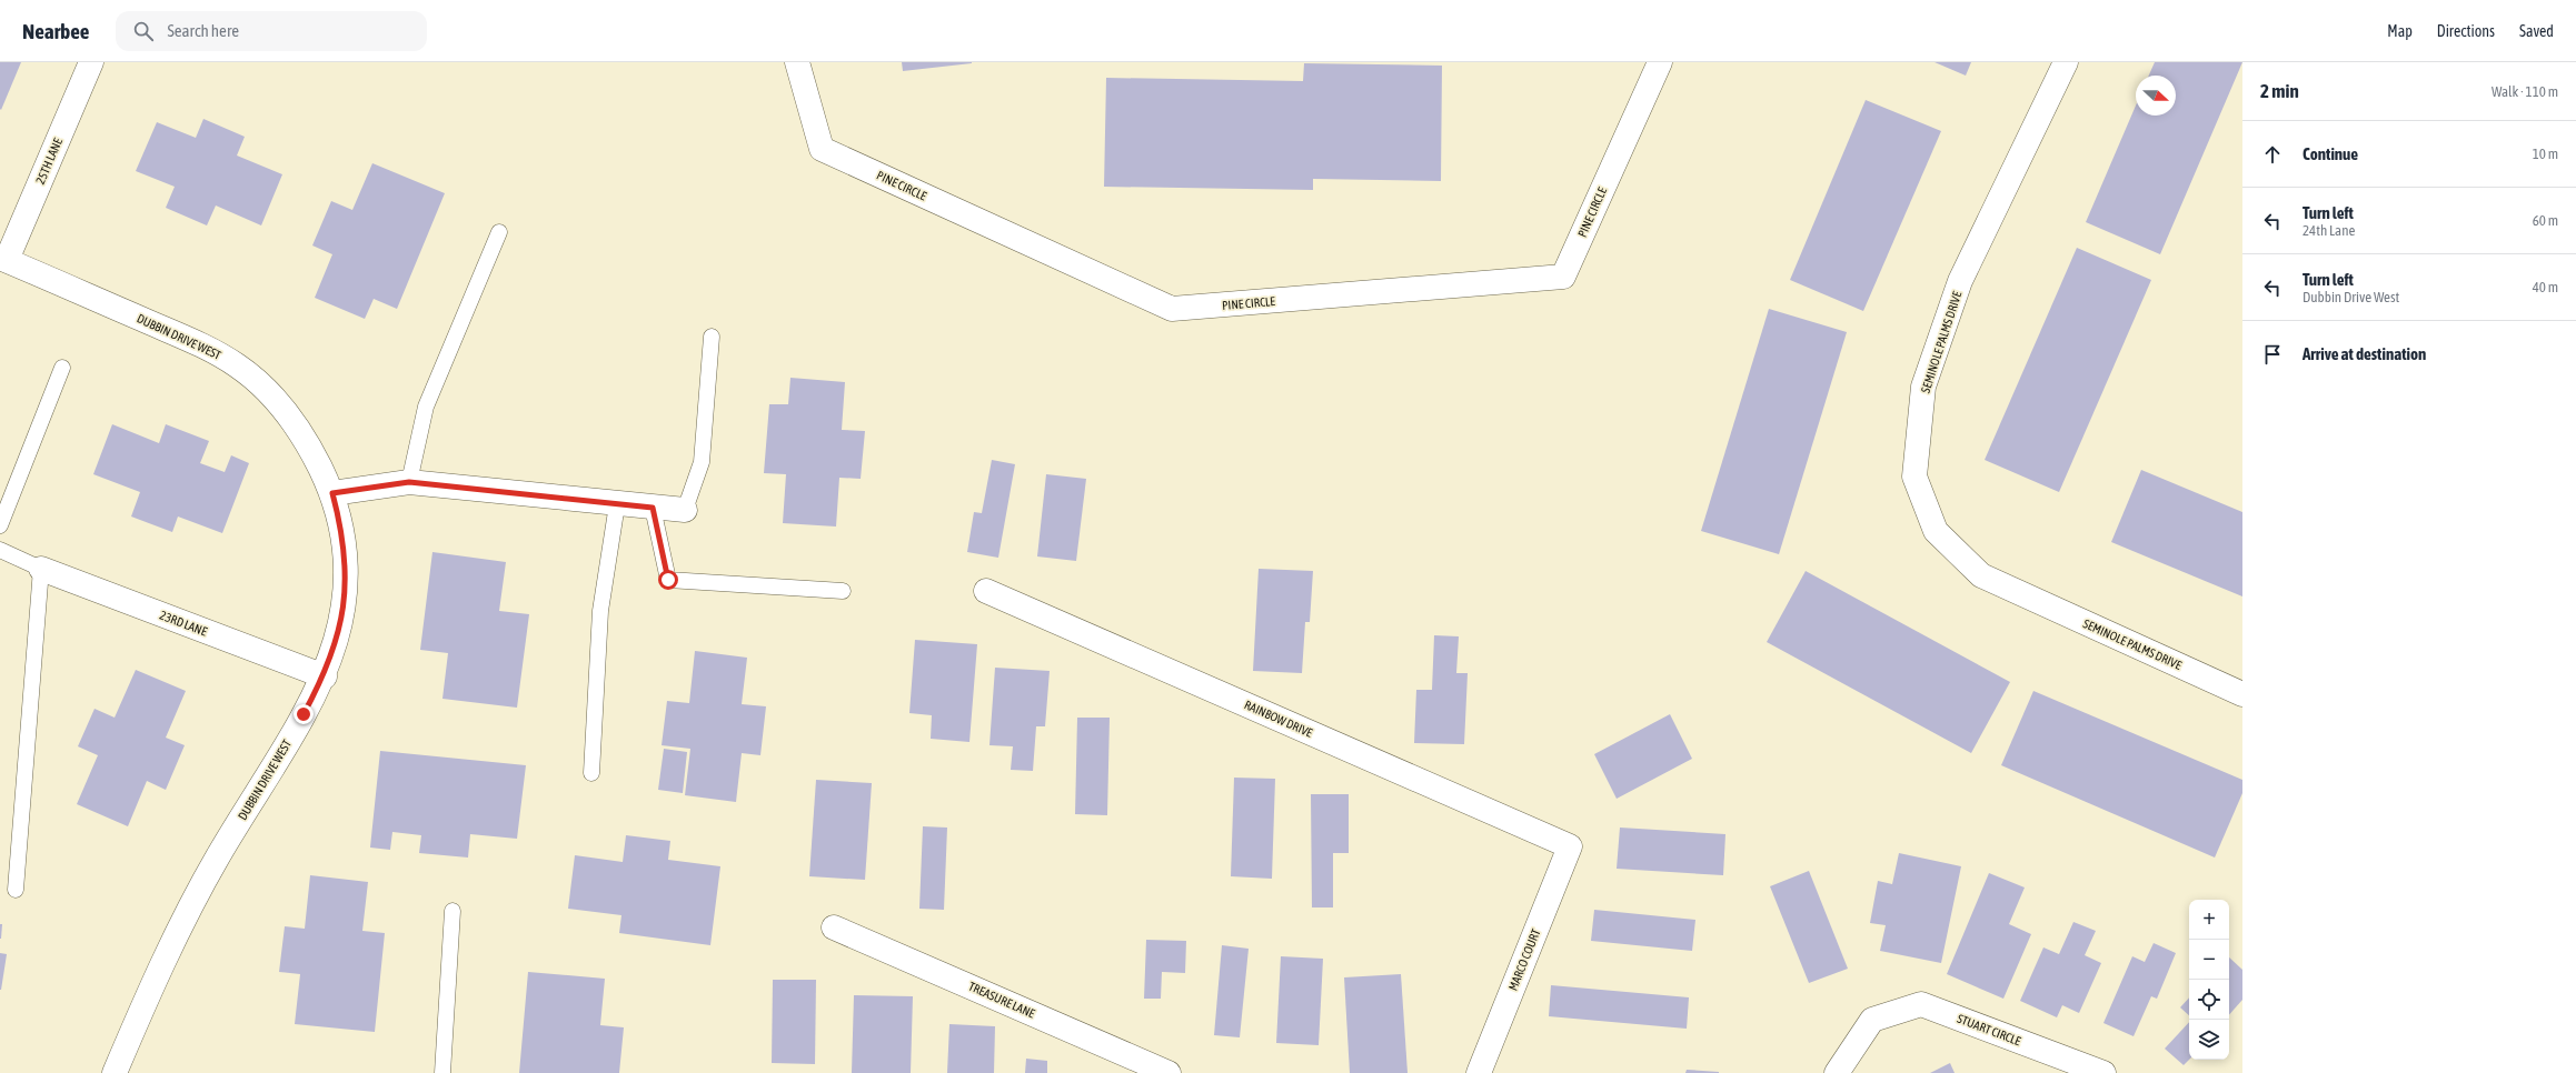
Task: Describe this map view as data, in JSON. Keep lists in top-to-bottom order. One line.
{"streets":{"street":["25TH LANE","PINE CIRCLE","DUBBIN DRIVE WEST","SEMINOLE PALMS DRIVE","23RD LANE","RAINBOW DRIVE","MARCO COURT","TREASURE LANE","STUART CIRCLE"]},"crossings":[["25TH LANE","DUBBIN DRIVE WEST"],["DUBBIN DRIVE WEST","23RD LANE"],["RAINBOW DRIVE","MARCO COURT"]],"north":"right","page":{"header":"Nearbee","search":"Search here","nav":["Map","Directions","Saved"],"heading":["2 min","Walk · 110 m"],"list":[["Continue","10 m"],["Turn left","24th Lane","60 m"],["Turn left","Dubbin Drive West","40 m"],"Arrive at destination"],"map_buttons":["+","−"]}}
